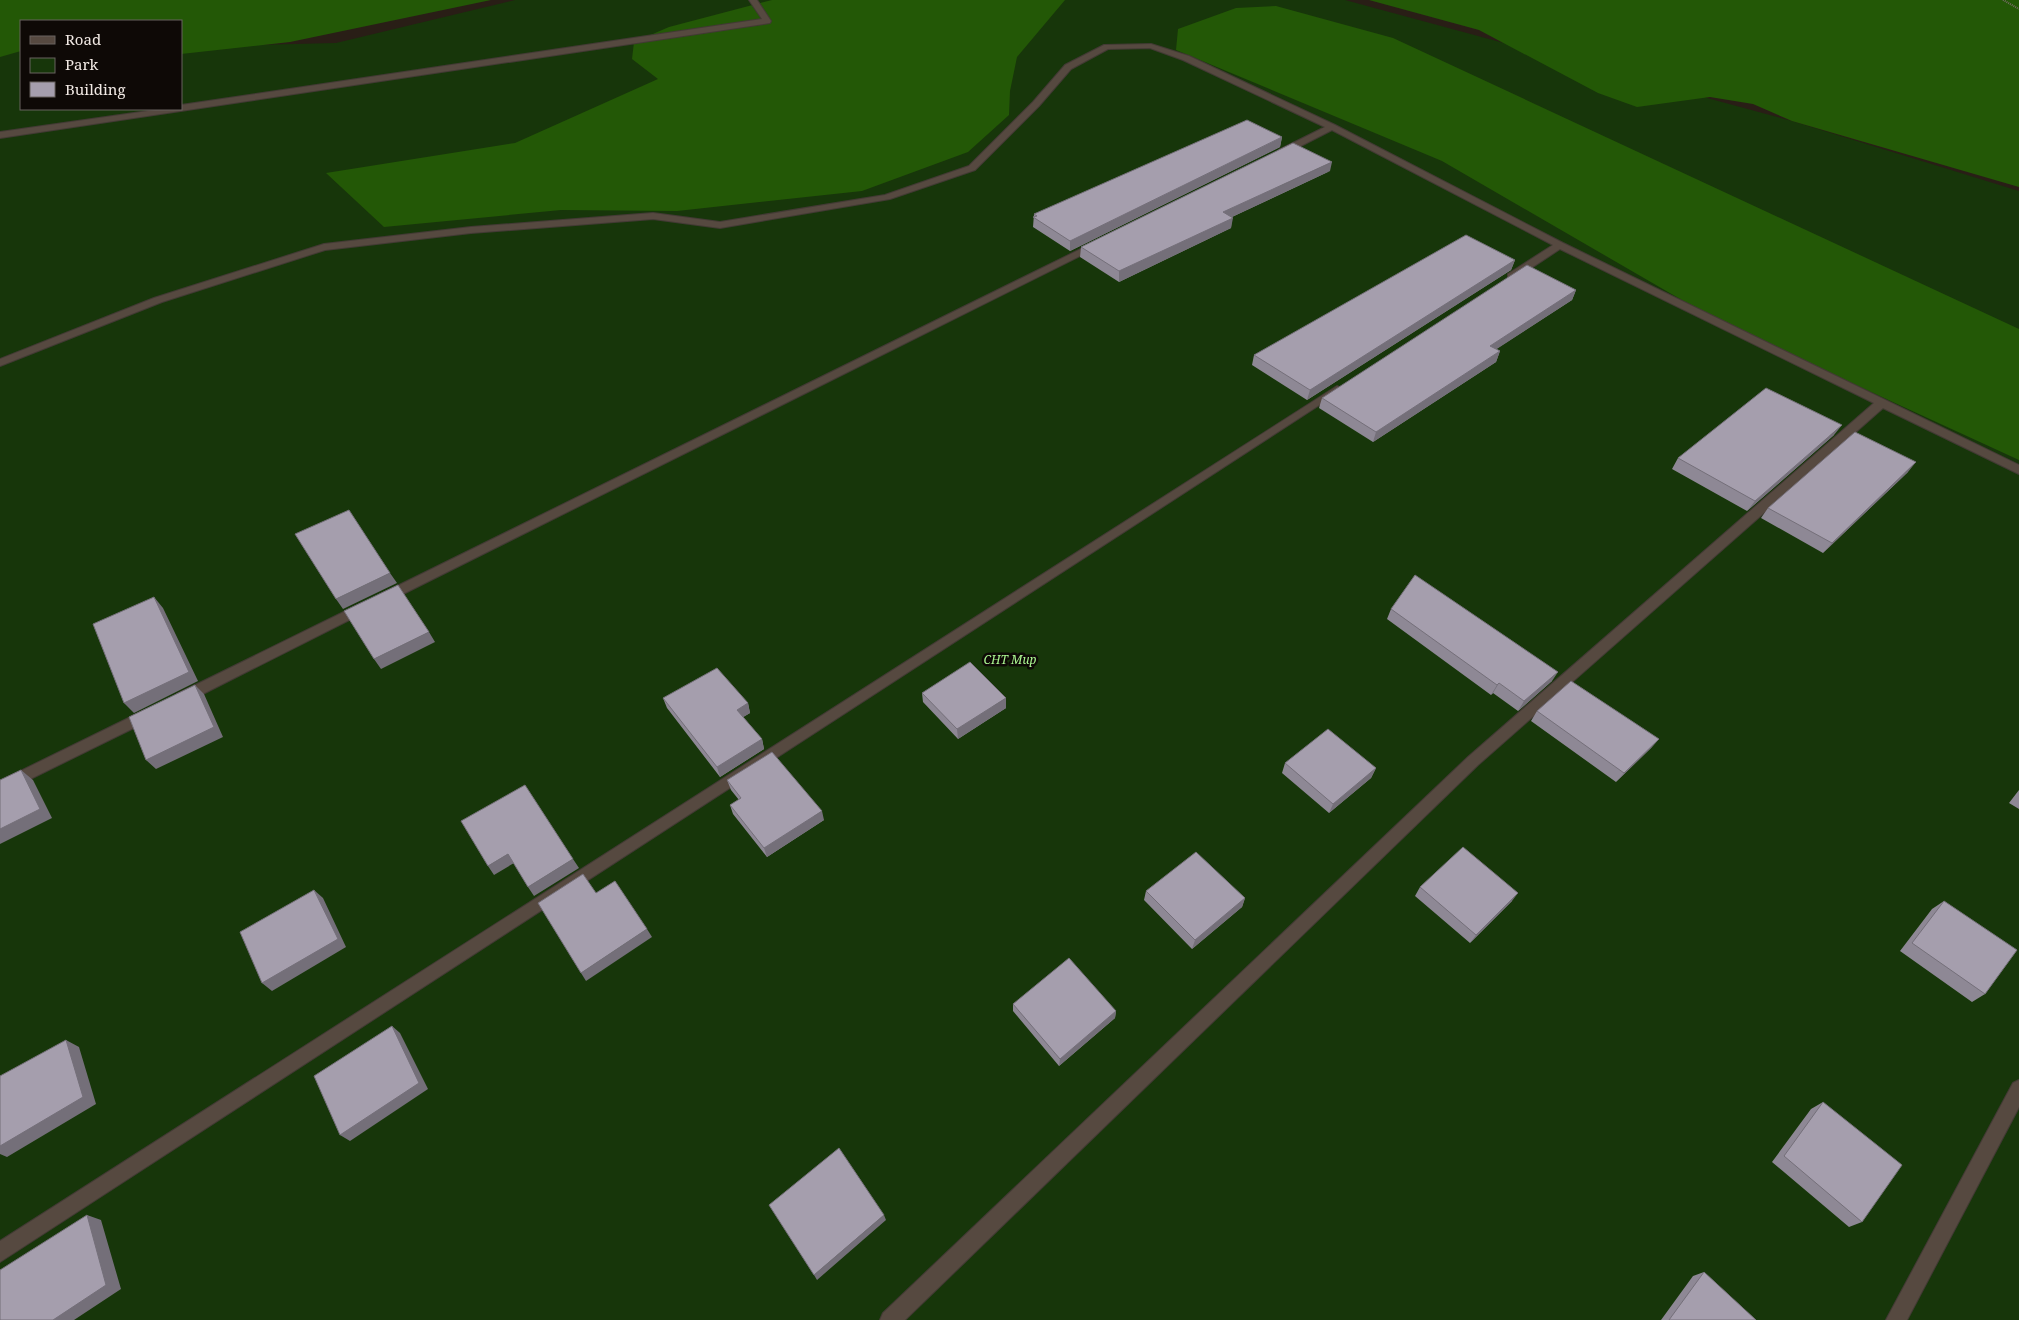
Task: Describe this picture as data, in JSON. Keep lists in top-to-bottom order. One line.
{"parks":["СНТ Мир"],"legend":["Road","Park","Building"]}
